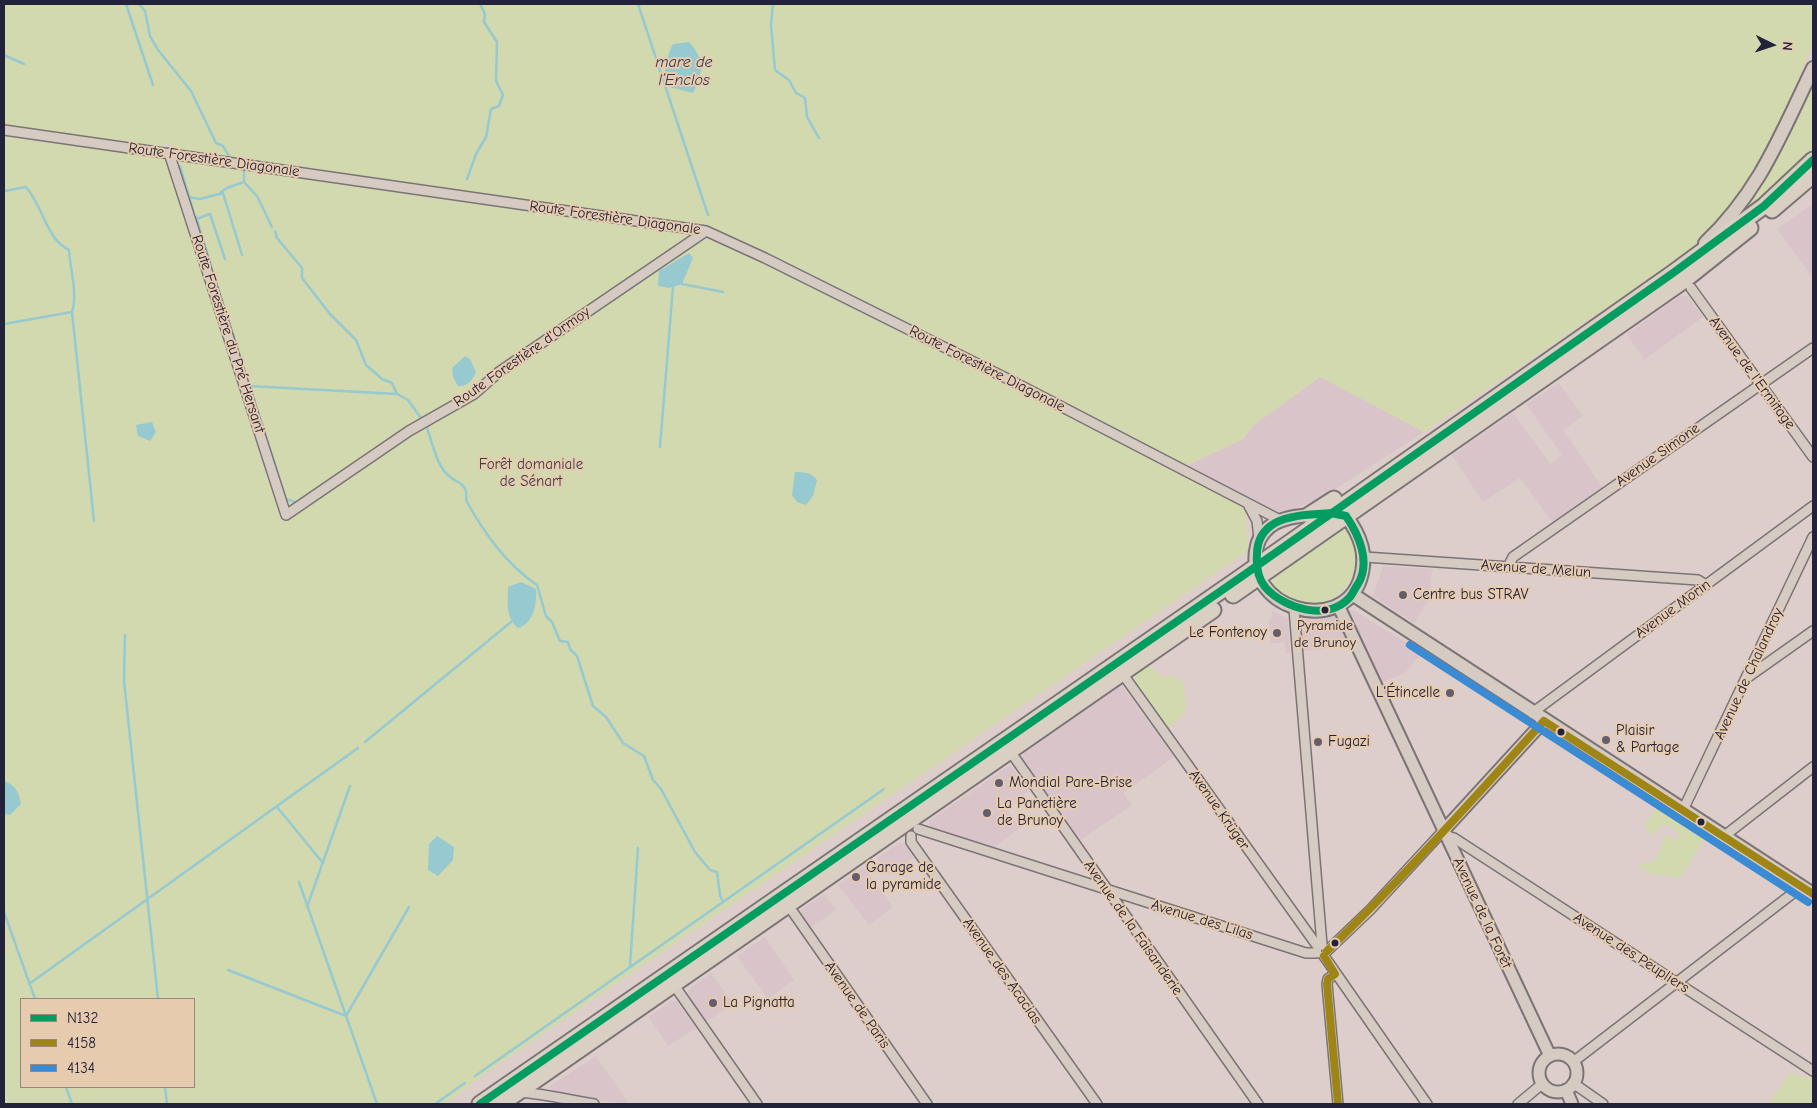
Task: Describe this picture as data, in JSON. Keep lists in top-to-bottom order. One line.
{"streets":{"street":["Route Forestière Diagonale","Route Forestière du Pré Hersant","Route Forestière d'Ormoy","Avenue de l'Ermitage","Avenue Simone","Avenue de Melun","Avenue Morin","Avenue de Chalandray","Avenue Krüger","Avenue de la Forêt","Avenue des Lilas","Avenue de la Faisanderie","Avenue des Peupliers","Avenue des Acacias","Avenue de Paris"]},"crossings":[["Route Forestière Diagonale","Route Forestière du Pré Hersant"],["Route Forestière Diagonale","Route Forestière d'Ormoy"],["Route Forestière du Pré Hersant","Route Forestière d'Ormoy"],["Avenue de l'Ermitage","Avenue Simone"],["Avenue Simone","Avenue de Melun"],["Avenue de Melun","Avenue Morin"],["Avenue Krüger","Avenue des Lilas"],["Avenue de la Forêt","Avenue des Peupliers"],["Avenue des Lilas","Avenue de la Faisanderie"]],"water":["mare de l’Enclos"],"parks":["Forêt domaniale de Sénart"],"places":["Centre bus STRAV","Pyramide de Brunoy","Le Fontenoy","L'Étincelle","Plaisir & Partage","Fugazi","Mondial Pare-Brise","La Panetière de Brunoy","Garage de la pyramide","La Pignatta"],"lines":["transit line N132","transit line 4134","transit line 4158"],"legend":["N132","4158","4134"],"north":"right"}
